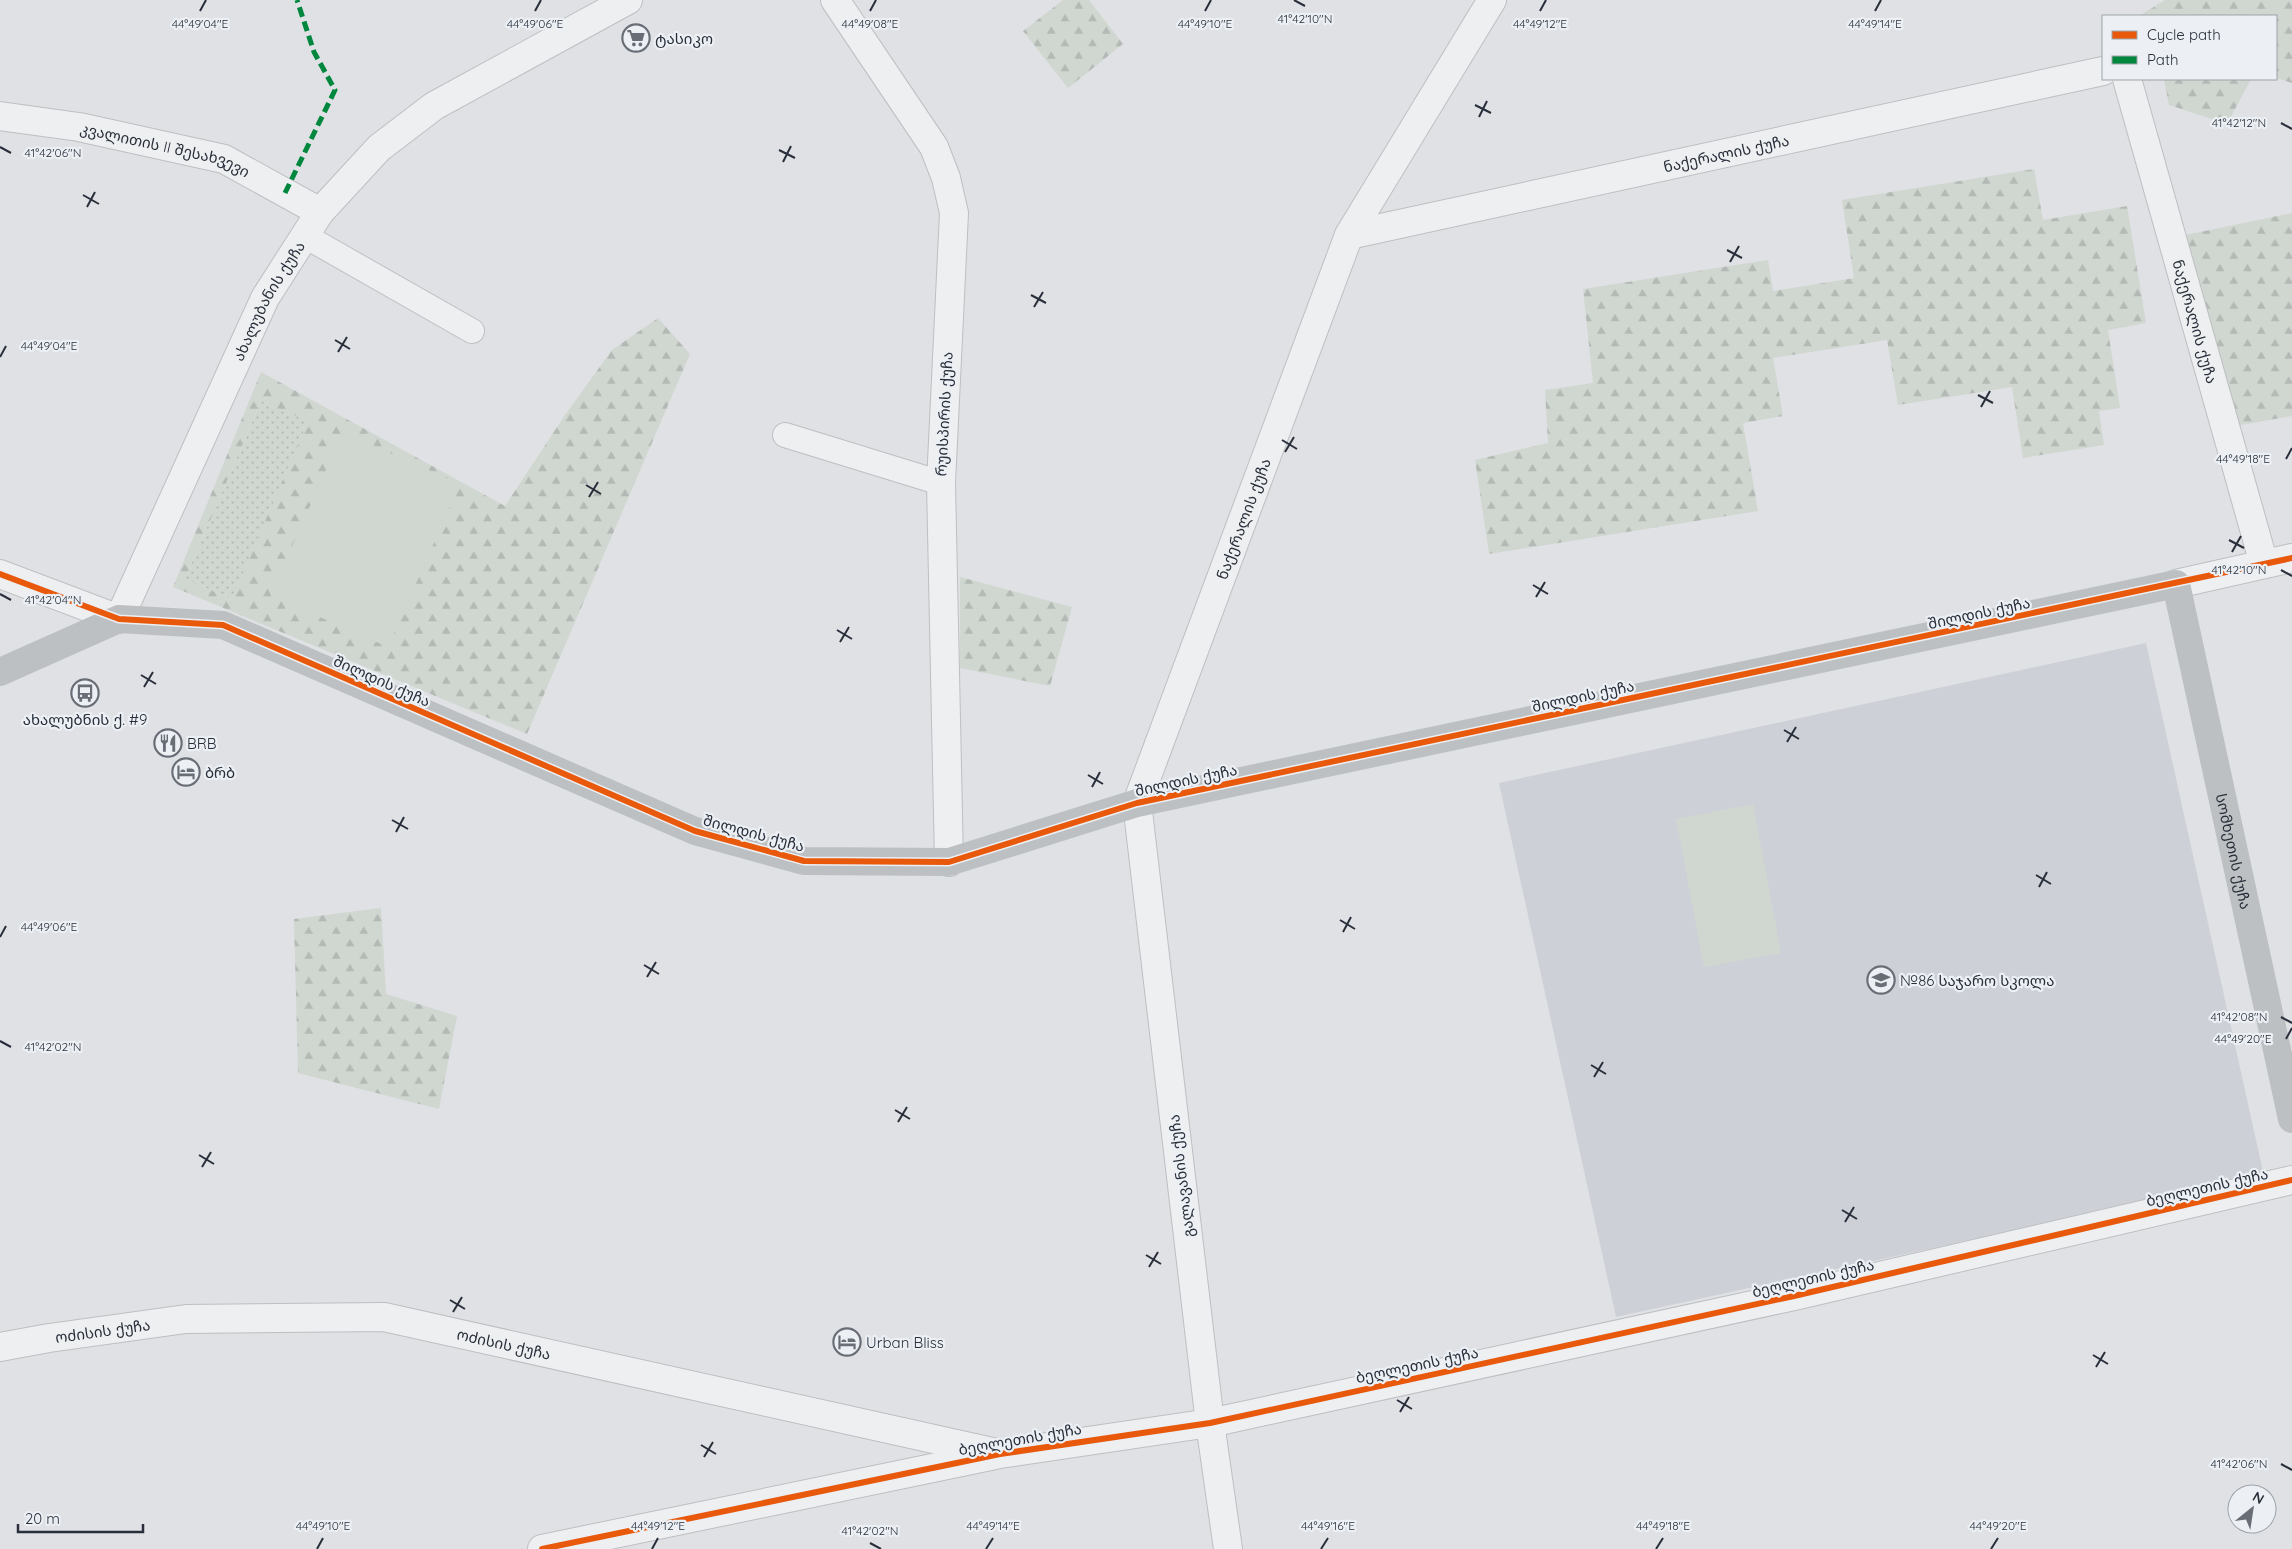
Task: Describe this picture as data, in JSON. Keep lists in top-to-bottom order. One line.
{"streets":{"street":["კვალითის II შესახვევი","ნაქერალის ქუჩა","ახალუბანის ქუჩა","რუისპირის ქუჩა","შილდის ქუჩა","სომხეთის ქუჩა","გალავანის ქუჩა","ბეღლეთის ქუჩა","ოძისის ქუჩა"]},"crossings":[["კვალითის II შესახვევი","ახალუბანის ქუჩა"],["ნაქერალის ქუჩა","შილდის ქუჩა"],["ნაქერალის ქუჩა","გალავანის ქუჩა"],["ახალუბანის ქუჩა","შილდის ქუჩა"],["რუისპირის ქუჩა","შილდის ქუჩა"],["შილდის ქუჩა","სომხეთის ქუჩა"],["შილდის ქუჩა","გალავანის ქუჩა"],["გალავანის ქუჩა","ბეღლეთის ქუჩა"],["ბეღლეთის ქუჩა","ოძისის ქუჩა"]],"places":{"supermarket":["ტასიკო"],"bus stop":["ახალუბნის ქ. #9"],"restaurant":["BRB"],"hotel":["ბრბ","Urban Bliss"],"school or university":["№86 საჯარო სკოლა"]},"legend":["Cycle path","Path"],"scale_bar":"20 m","north":"top right","coordinates":["41°42'10\"N","44°49'04\"E","44°49'06\"E","44°49'08\"E","44°49'10\"E","44°49'12\"E","44°49'14\"E","41°42'12\"N","41°42'06\"N","44°49'18\"E","41°42'04\"N","41°42'08\"N","44°49'20\"E","41°42'02\"N","44°49'16\"E"]}
